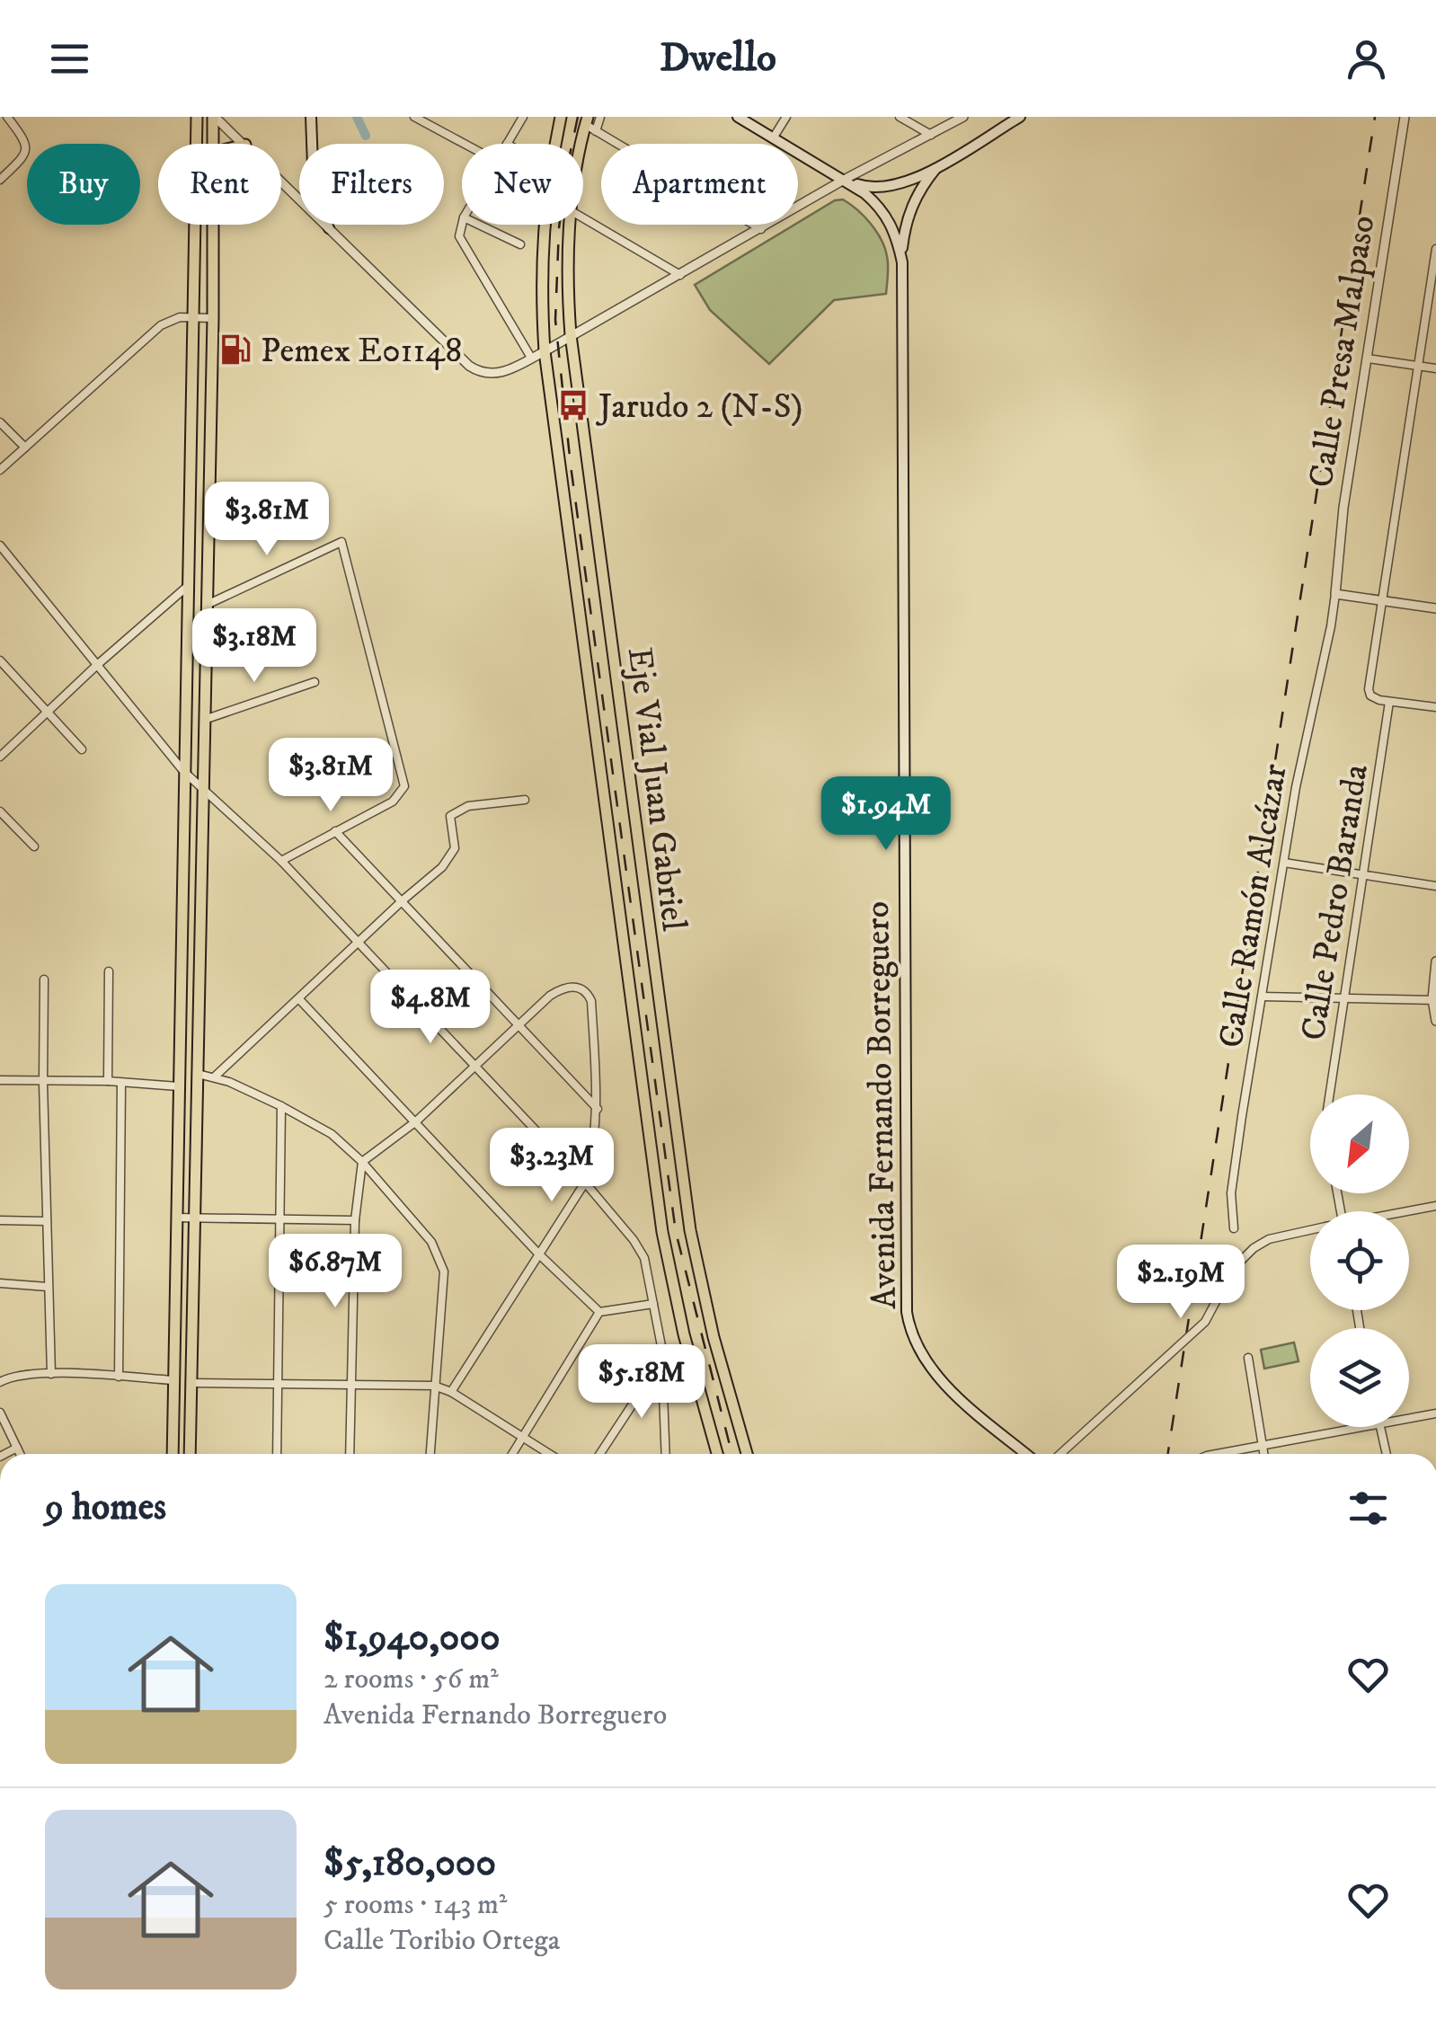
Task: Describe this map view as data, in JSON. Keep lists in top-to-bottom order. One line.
{"streets":{"main road":["Eje Vial Juan Gabriel","Avenida Fernando Borreguero"],"street":["Calle Presa Malpaso","Calle Pedro Baranda","Calle Ramón Alcázar"]},"crossings":[["Calle Presa Malpaso","Calle Ramón Alcázar"]],"places":{"fuel station":["Pemex E01148"],"bus stop":["Jarudo 2 (N-S)"]},"north":"bottom left","page":{"header":"Dwello","chip":["Buy","Rent","Filters","New","Apartment"],"price":["$3.81M","$3.18M","$3.81M","$1.94M","$4.8M","$3.23M","$6.87M","$2.19M","$5.18M"],"heading":"9 homes","list":[{"name":"$1,940,000","note":"2 rooms · 56 m² · Avenida Fernando Borreguero"},{"name":"$5,180,000","note":"5 rooms · 143 m² · Calle Toribio Ortega"}]}}
